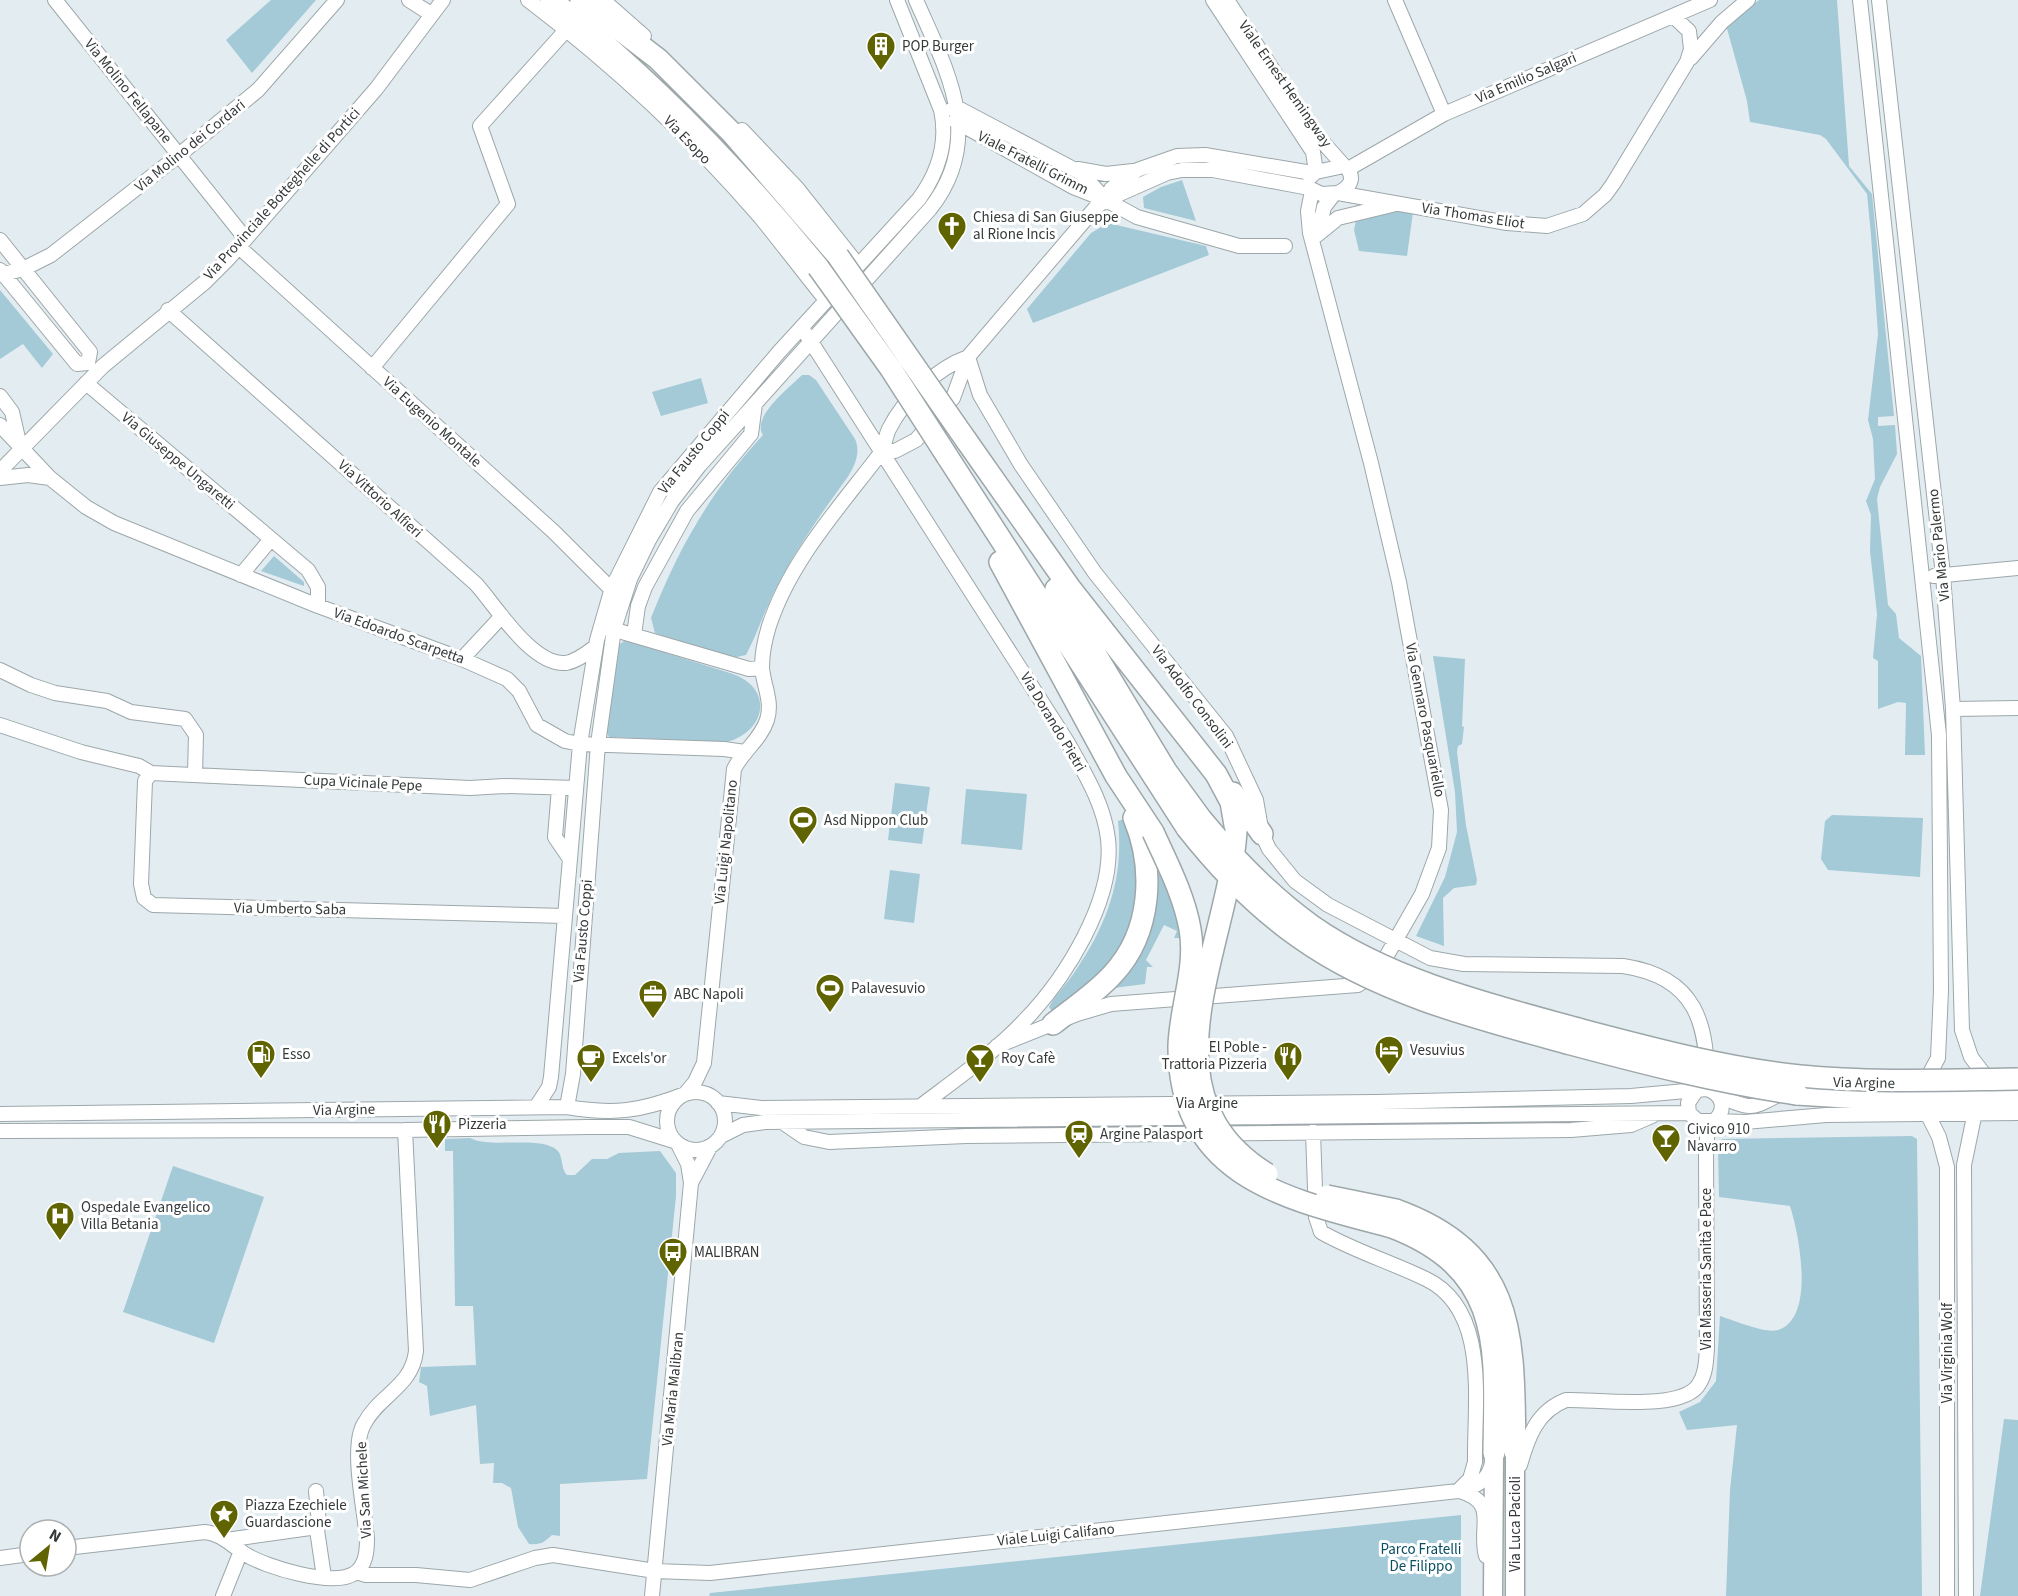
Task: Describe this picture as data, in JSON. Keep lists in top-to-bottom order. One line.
{"streets":{"main road":["Via Luca Pacioli"],"street":["Via Emilio Salgari","Viale Ernest Hemingway","Via Molino Fellapane","Via Esopo","Via Molino dei Cordari","Viale Fratelli Grimm","Via Provinciale Botteghelle di Portici","Via Thomas Eliot","Via Eugenio Montale","Via Fausto Coppi","Via Giuseppe Ungaretti","Via Vittorio Alfieri","Via Mario Palermo","Via Edoardo Scarpetta","Via Adolfo Consolini","Via Gennaro Pasquariello","Via Dorando Pietri","Cupa Vicinale Pepe","Via Luigi Napolitano","Via Umberto Saba","Via Argine","Via Masseria Sanità e Pace","Via Virginia Wolf","Via Maria Malibran","Via San Michele","Viale Luigi Califano"]},"crossings":[["Via Emilio Salgari","Viale Ernest Hemingway"],["Via Emilio Salgari","Viale Fratelli Grimm"],["Via Emilio Salgari","Via Thomas Eliot"],["Viale Ernest Hemingway","Viale Fratelli Grimm"],["Viale Ernest Hemingway","Via Gennaro Pasquariello"],["Via Molino Fellapane","Via Molino dei Cordari"],["Via Molino Fellapane","Via Provinciale Botteghelle di Portici"],["Via Molino Fellapane","Via Eugenio Montale"],["Via Esopo","Via Fausto Coppi"],["Viale Fratelli Grimm","Via Thomas Eliot"],["Viale Fratelli Grimm","Via Fausto Coppi"],["Viale Fratelli Grimm","Via Gennaro Pasquariello"],["Viale Fratelli Grimm","Via Luigi Napolitano"],["Via Provinciale Botteghelle di Portici","Via Eugenio Montale"],["Via Provinciale Botteghelle di Portici","Via Giuseppe Ungaretti"],["Via Provinciale Botteghelle di Portici","Via Vittorio Alfieri"],["Via Provinciale Botteghelle di Portici","Via Edoardo Scarpetta"],["Via Eugenio Montale","Via Fausto Coppi"],["Via Fausto Coppi","Via Vittorio Alfieri"],["Via Fausto Coppi","Via Edoardo Scarpetta"],["Via Fausto Coppi","Via Dorando Pietri"],["Via Fausto Coppi","Cupa Vicinale Pepe"],["Via Fausto Coppi","Via Umberto Saba"],["Via Fausto Coppi","Via Argine"],["Via Giuseppe Ungaretti","Via Edoardo Scarpetta"],["Via Mario Palermo","Via Argine"],["Via Edoardo Scarpetta","Via Luigi Napolitano"],["Via Adolfo Consolini","Via Gennaro Pasquariello"],["Via Adolfo Consolini","Via Luigi Napolitano"],["Via Adolfo Consolini","Via Argine"],["Via Adolfo Consolini","Via Masseria Sanità e Pace"],["Via Gennaro Pasquariello","Via Dorando Pietri"],["Via Dorando Pietri","Via Luigi Napolitano"],["Via Dorando Pietri","Via Argine"],["Cupa Vicinale Pepe","Via Umberto Saba"],["Via Luigi Napolitano","Via Argine"],["Via Luigi Napolitano","Via Maria Malibran"],["Via Argine","Via Masseria Sanità e Pace"],["Via Argine","Via Virginia Wolf"],["Via Argine","Via Maria Malibran"],["Via Argine","Via San Michele"],["Via Masseria Sanità e Pace","Via Luca Pacioli"],["Via Maria Malibran","Viale Luigi Califano"],["Via San Michele","Viale Luigi Califano"],["Via Luca Pacioli","Viale Luigi Califano"]],"parks":["Parco Fratelli De Filippo"],"places":{"building":["POP Burger"],"church":["Chiesa di San Giuseppe al Rione Incis"],"sports":["Asd Nippon Club","Palavesuvio"],"office":["ABC Napoli"],"hotel":["Vesuvius"],"fuel station":["Esso"],"restaurant":["El Poble - Trattoria Pizzeria","Pizzeria"],"cafe":["Excels'or"],"bar":["Roy Cafè","Civico 910 Navarro"],"station":["Argine Palasport"],"hospital":["Ospedale Evangelico Villa Betania"],"bus stop":["MALIBRAN"],"place":["Piazza Ezechiele Guardascione"]},"north":"top right"}
